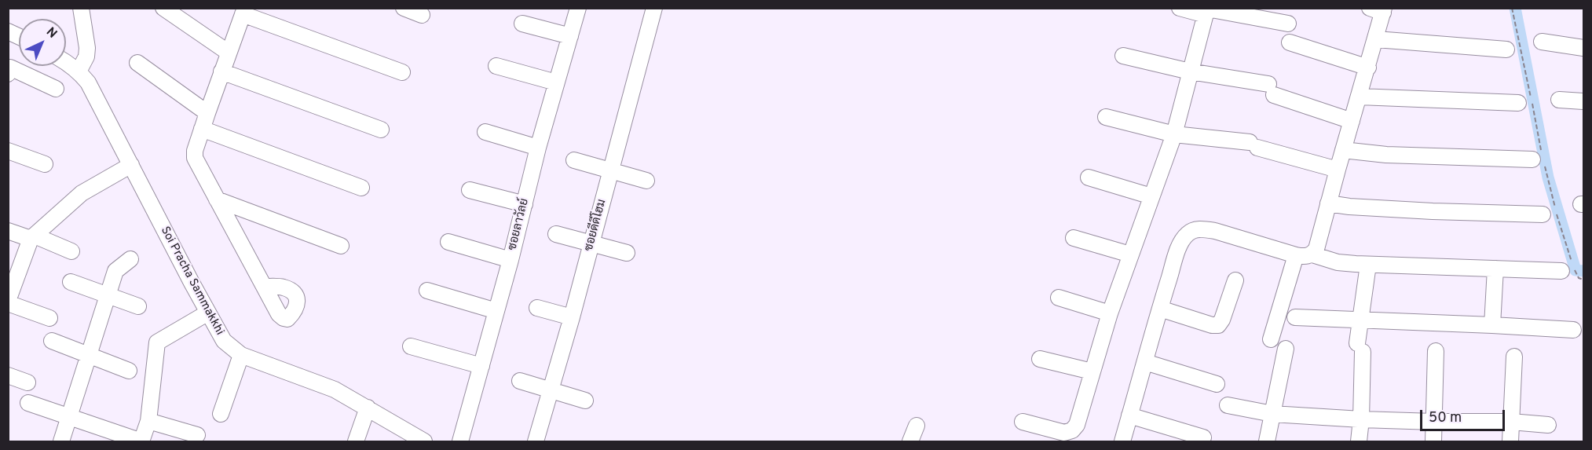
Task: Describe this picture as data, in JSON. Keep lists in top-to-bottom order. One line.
{"streets":{"street":["ซอยลาวัลย์","ซอยดีดีโฮม","Soi Pracha Sammakkhi"]},"scale_bar":"50 m","north":"top right"}
